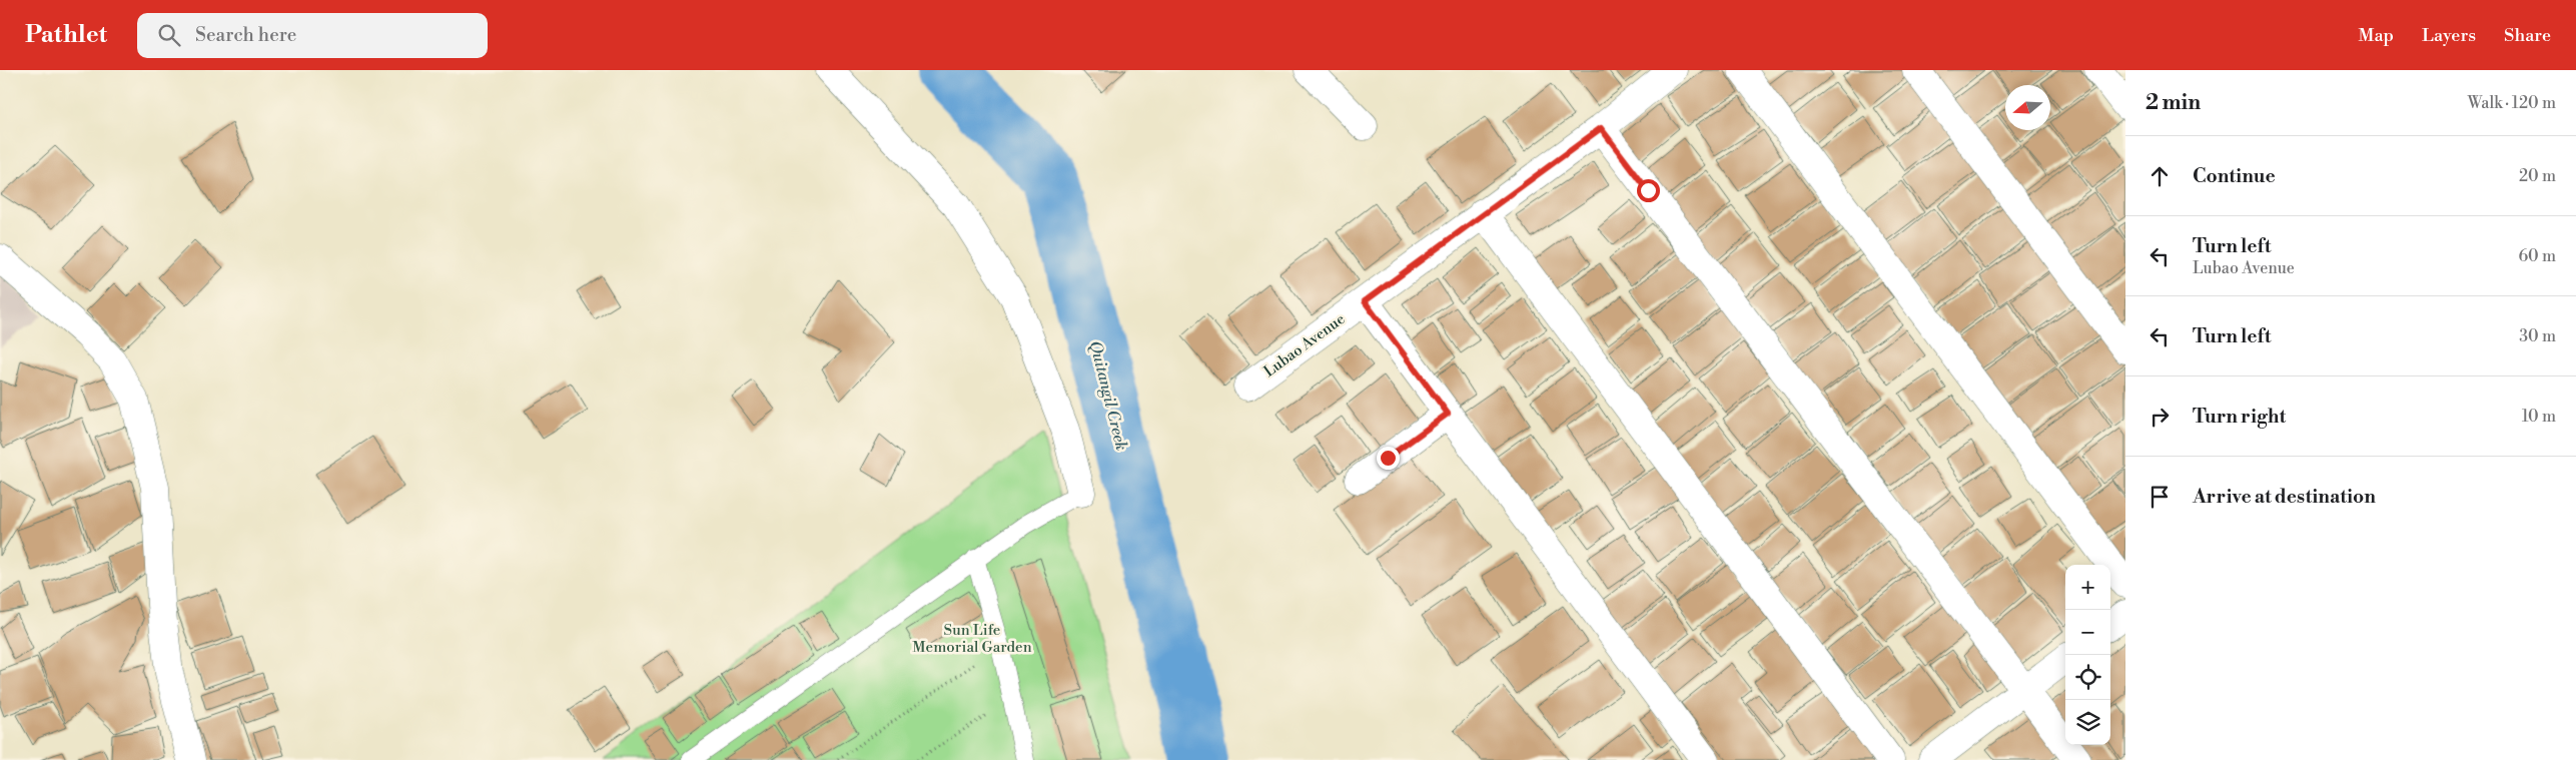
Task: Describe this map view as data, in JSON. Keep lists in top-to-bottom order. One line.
{"streets":{"street":["Lubao Avenue"]},"water":["Quitangil Creek"],"parks":["Sun Life Memorial Garden"],"north":"left","page":{"header":"Pathlet","search":"Search here","nav":["Map","Layers","Share"],"heading":["2 min","Walk · 120 m"],"list":[["Continue","20 m"],["Turn left","Lubao Avenue","60 m"],["Turn left","30 m"],["Turn right","10 m"],"Arrive at destination"],"map_buttons":["+","−"]}}
